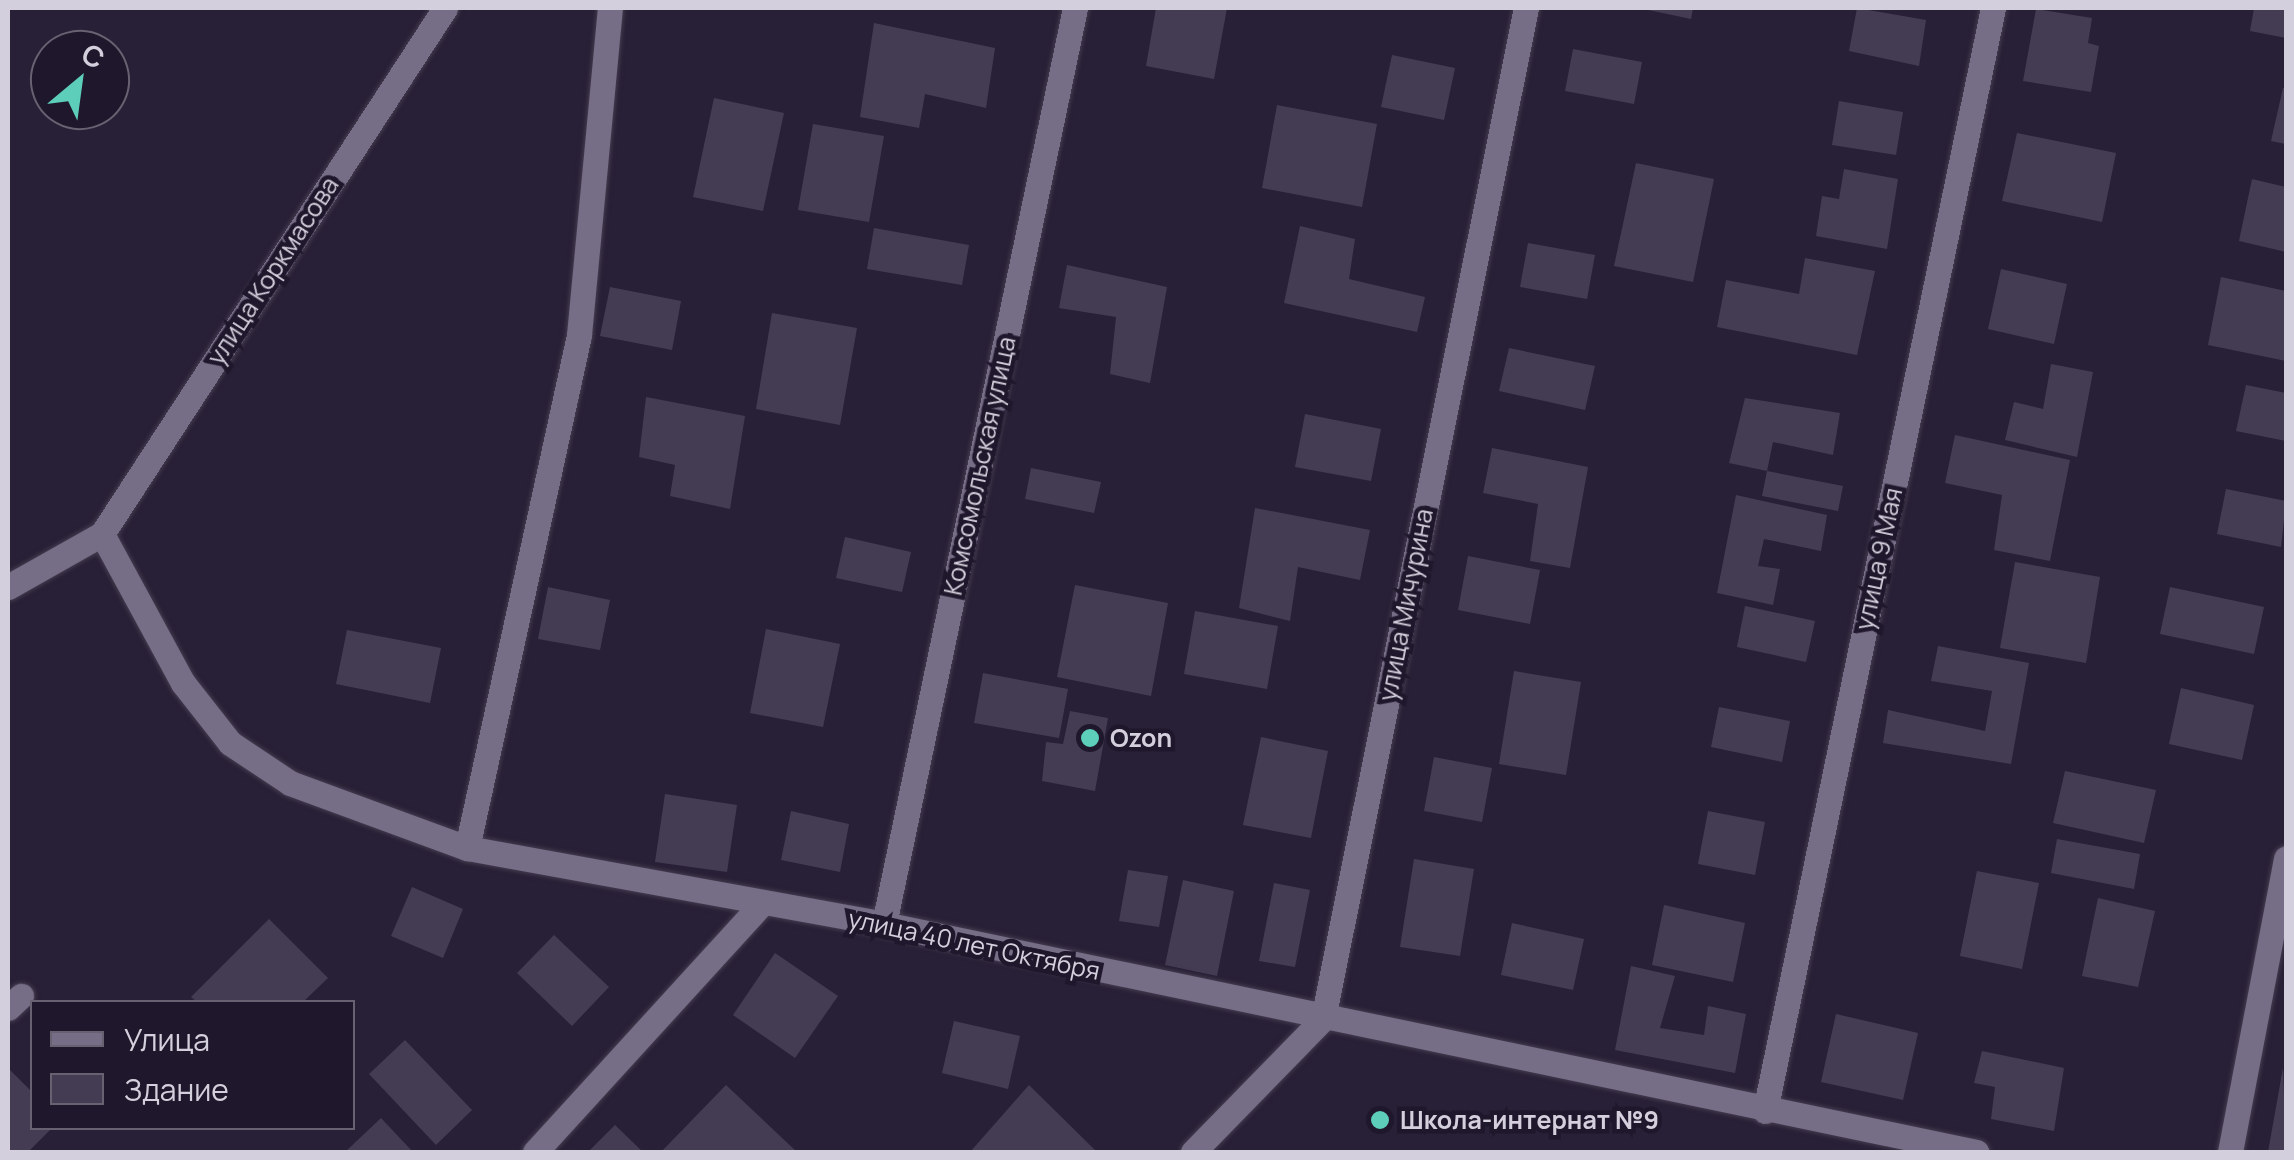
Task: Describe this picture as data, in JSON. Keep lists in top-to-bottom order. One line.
{"streets":{"street":["улица Коркмасова","Комсомольская улица","улица 9 Мая","улица Мичурина","улица 40 лет Октября"]},"crossings":[["улица Коркмасова","улица 40 лет Октября"],["Комсомольская улица","улица 40 лет Октября"],["улица 9 Мая","улица 40 лет Октября"],["улица Мичурина","улица 40 лет Октября"]],"places":["Ozon","Школа-интернат №9"],"legend":["Улица","Здание"],"north":"top right"}
